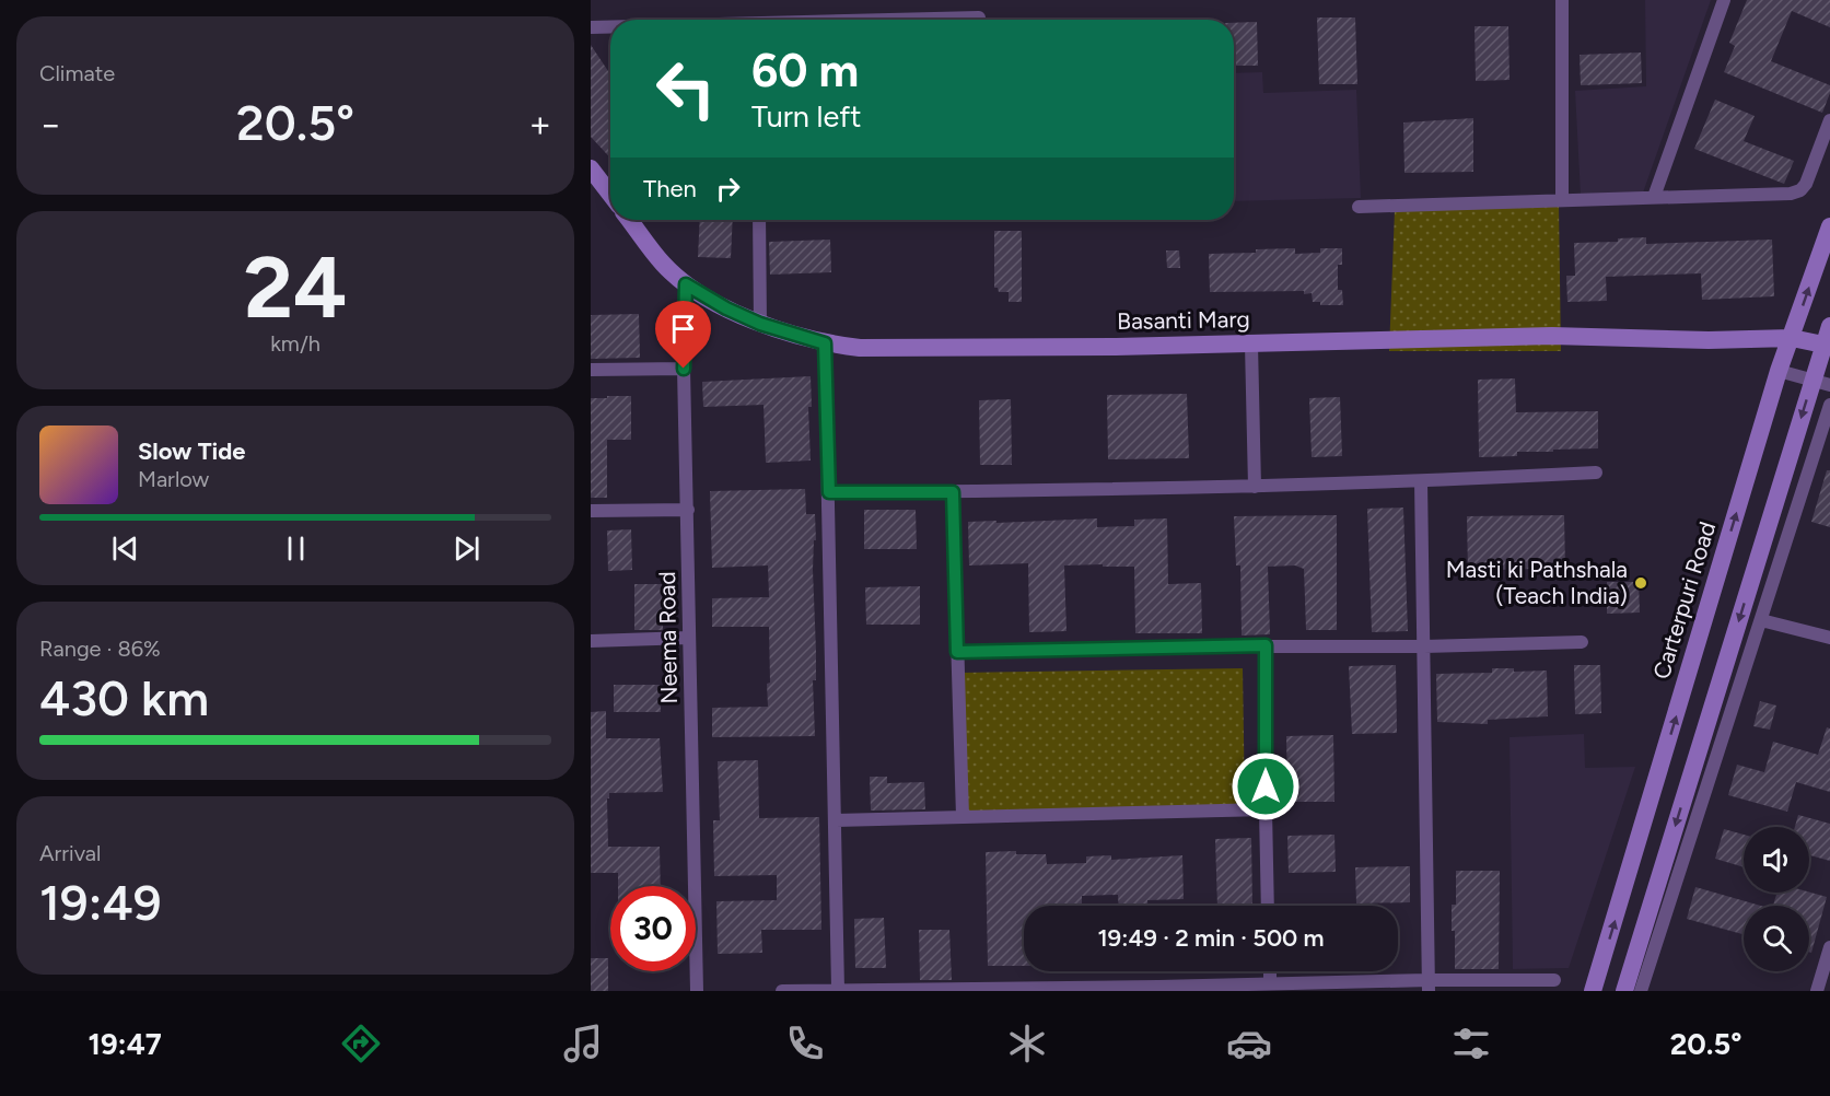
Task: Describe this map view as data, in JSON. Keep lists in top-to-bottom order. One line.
{"streets":{"main road":["Basanti Marg","Carterpuri Road"],"street":["Neema Road"]},"crossings":[["Basanti Marg","Carterpuri Road"],["Basanti Marg","Neema Road"]],"places":["Masti ki Pathshala (Teach India)"],"page":{"tile":["Climate",["24","km/h"],["Range · 86%","430 km"],["Arrival","19:49"]],"turn":["60 m","Turn left"],"heat":["−","20.5°","+"],"then":"Then","song":["Slow Tide","Marlow"],"limit":"30","trip":"19:49 · 2 min · 500 m","tabs":["19:47","20.5°"]}}
